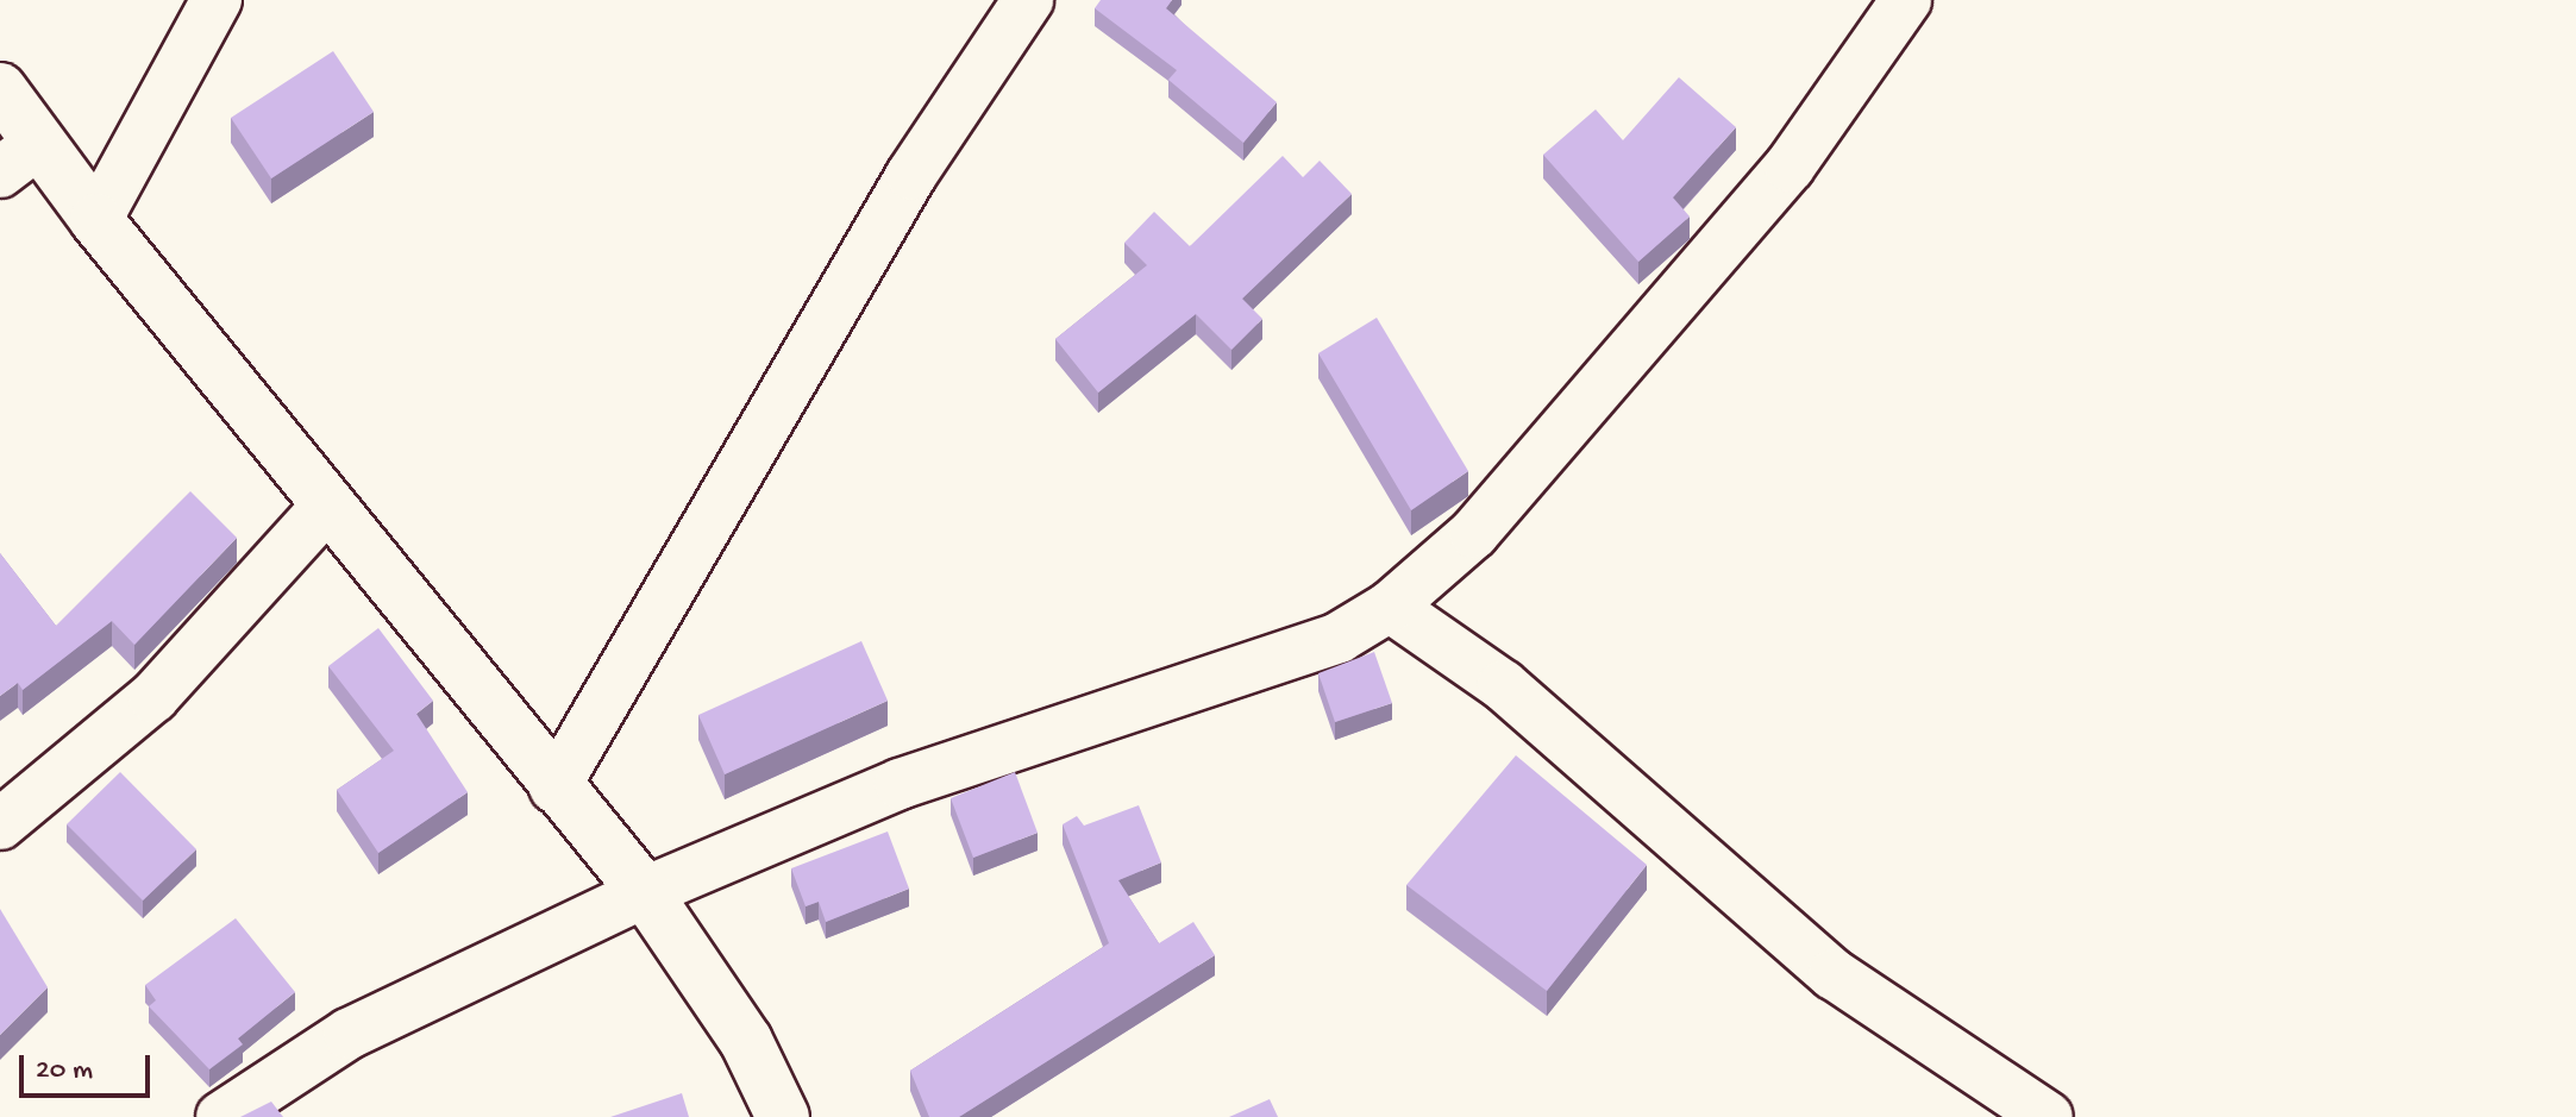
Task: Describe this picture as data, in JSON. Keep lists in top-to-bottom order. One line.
{"scale_bar":"20 m"}
